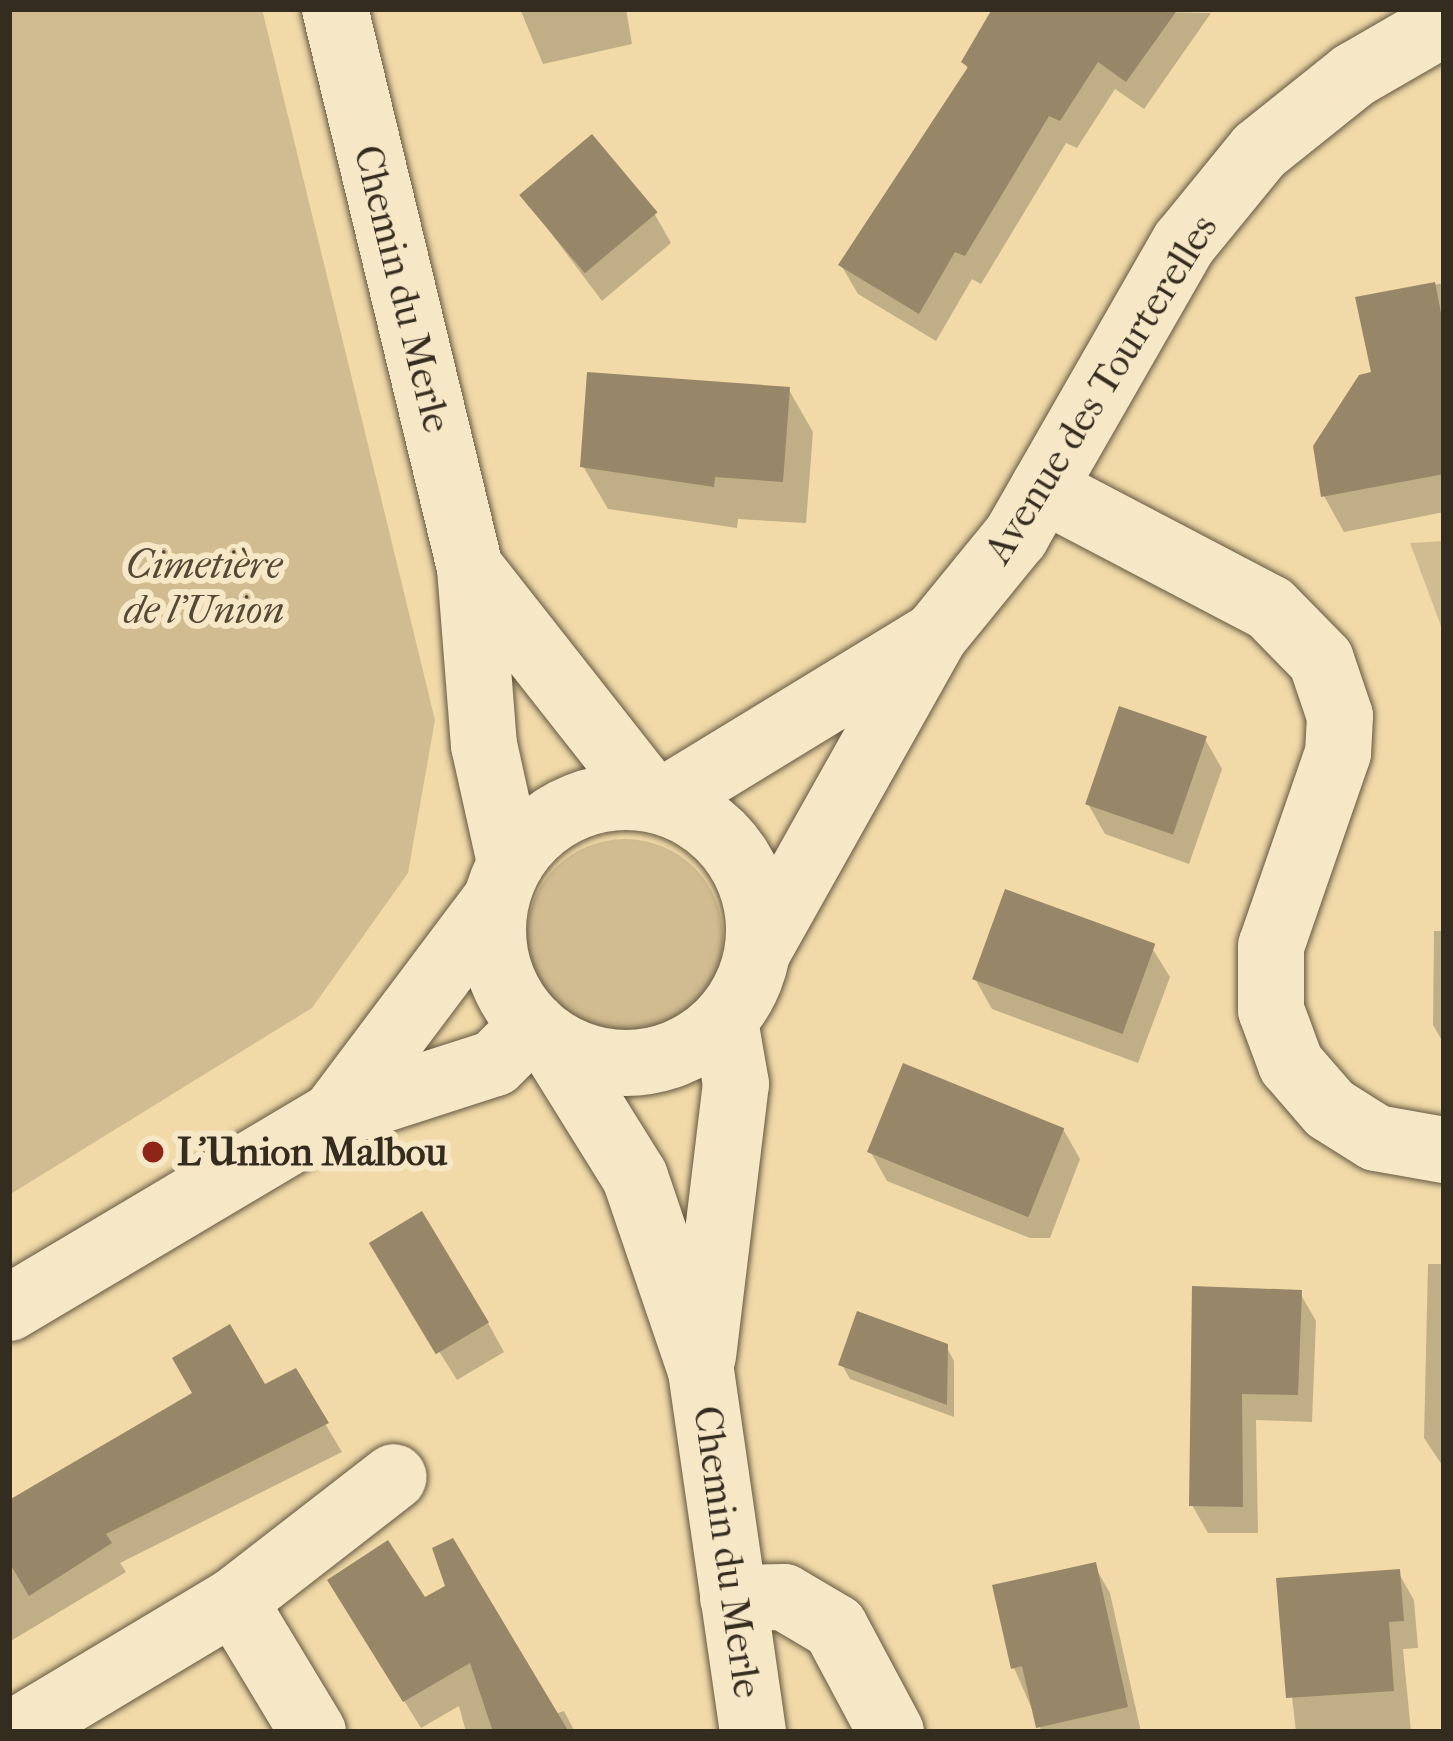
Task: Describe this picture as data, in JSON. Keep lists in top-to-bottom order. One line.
{"streets":{"street":["Chemin du Merle","Avenue des Tourterelles"]},"crossings":[["Chemin du Merle","Avenue des Tourterelles"]],"parks":["Cimetière de l'Union"],"places":["L'Union Malbou"]}
